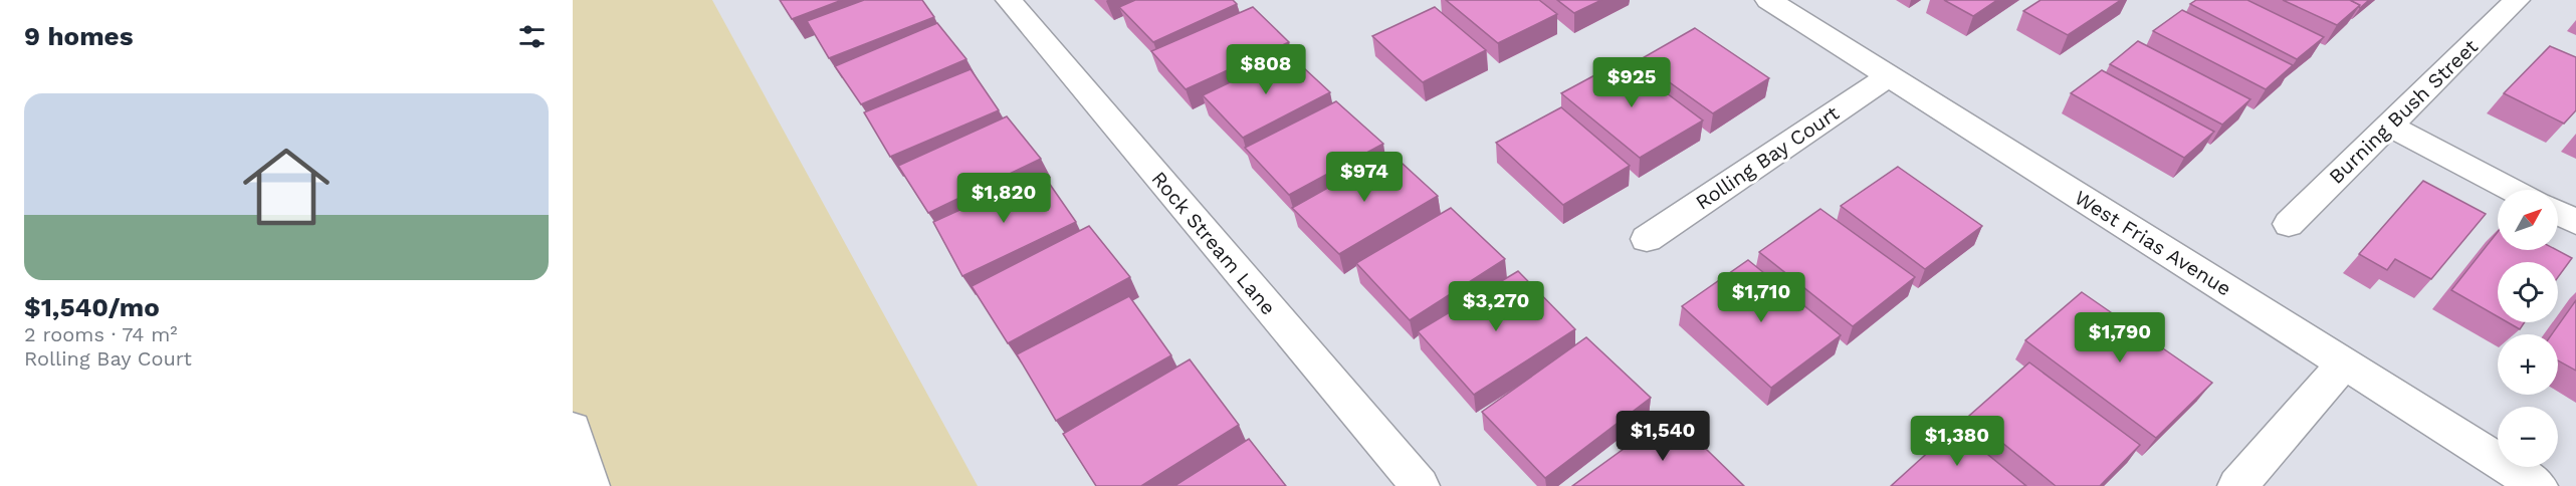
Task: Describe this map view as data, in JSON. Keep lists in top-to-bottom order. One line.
{"streets":{"street":["Burning Bush Street","Rolling Bay Court","Rock Stream Lane","West Frias Avenue"]},"crossings":[["Rolling Bay Court","West Frias Avenue"]],"north":"top right","page":{"heading":"9 homes","price":["$808","$925","$974","$1,820","$1,710","$3,270","$1,790","$1,540","$1,380"],"list":[{"name":"$1,540/mo","note":"2 rooms · 74 m² · Rolling Bay Court"}],"map_buttons":["+","−"]}}
